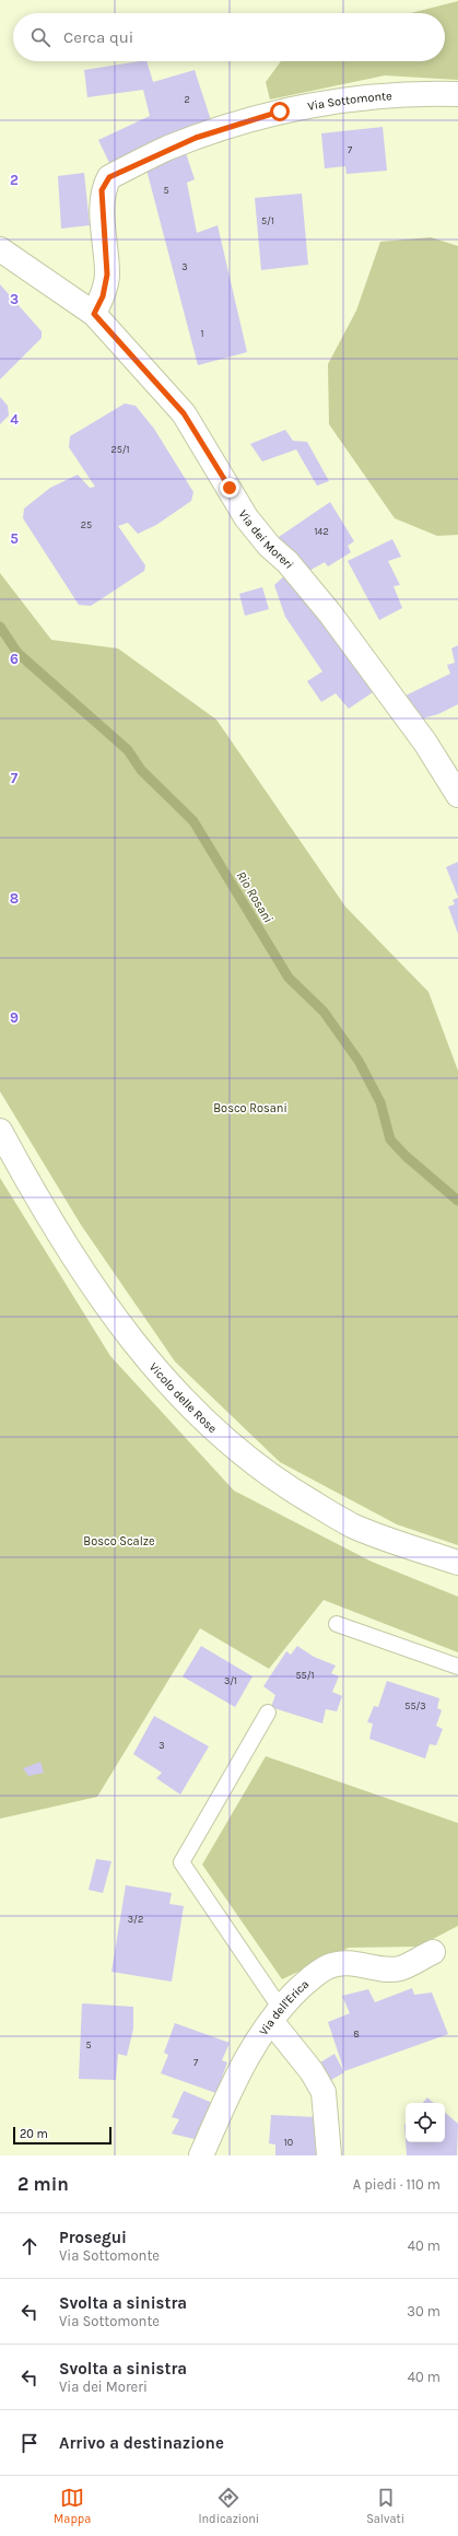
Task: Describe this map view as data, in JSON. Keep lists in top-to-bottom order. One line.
{"streets":{"street":["Via Sottomonte","Via dei Moreri","Vicolo delle Rose","Via dell'Erica"]},"crossings":[["Via Sottomonte","Via dei Moreri"]],"water":["Rio Rosani"],"parks":["Bosco Rosani","Bosco Scalze"],"house_numbers":["2","7","5","5/1","3","1","25/1","25","142","55/1","3/1","55/3","3","3/2","8","5","7","10"],"scale_bar":"20 m","page":{"search":"Cerca qui","scale":"20 m","heading":["2 min","A piedi · 110 m"],"list":[["Prosegui","Via Sottomonte","40 m"],["Svolta a sinistra","Via Sottomonte","30 m"],["Svolta a sinistra","Via dei Moreri","40 m"],"Arrivo a destinazione"],"nav":["Mappa","Indicazioni","Salvati"]},"grid":{"rows":["2","3","4","5","6","7","8","9"]}}
